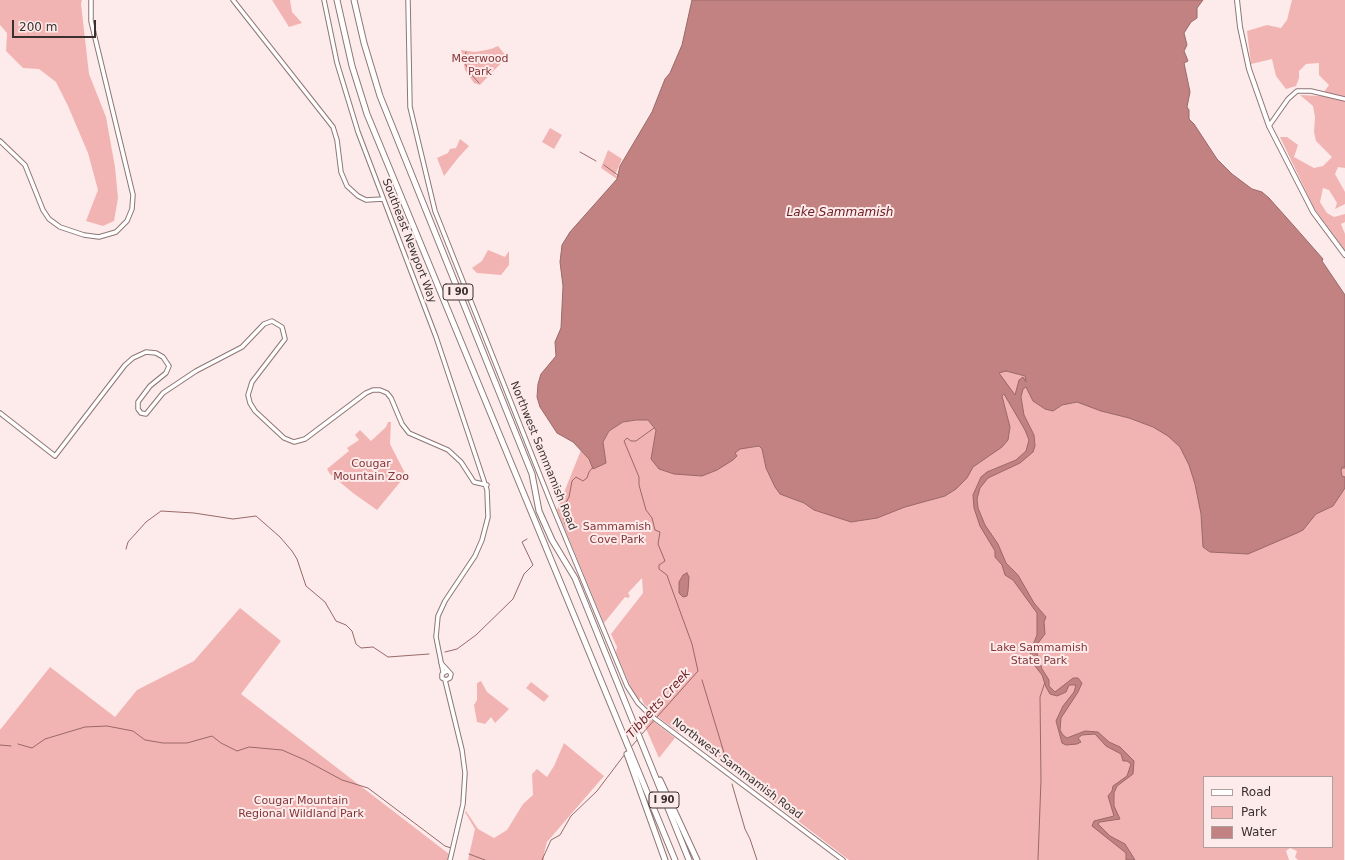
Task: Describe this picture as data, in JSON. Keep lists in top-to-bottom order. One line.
{"streets":{"highway":["I 90"],"street":["Southeast Newport Way","Northwest Sammamish Road"]},"water":["Lake Sammamish","Tibbetts Creek"],"parks":["Meerwood Park","Cougar Mountain Zoo","Sammamish Cove Park","Lake Sammamish State Park","Cougar Mountain Regional Wildland Park"],"legend":["Road","Park","Water"],"scale_bar":"200 m"}
